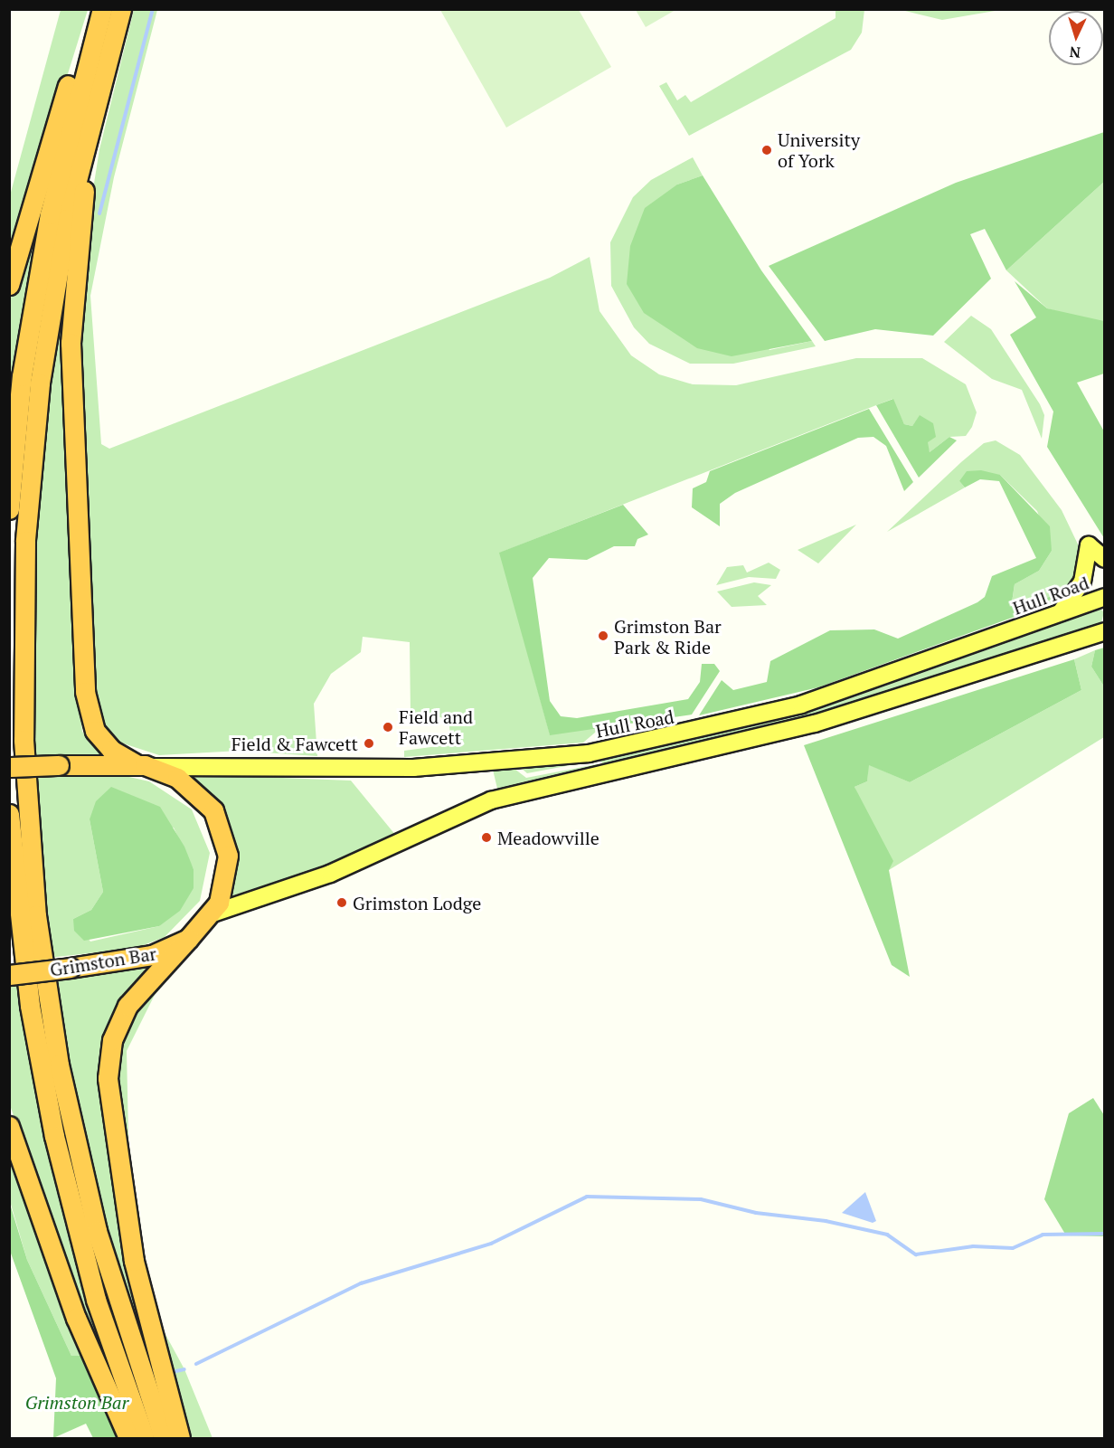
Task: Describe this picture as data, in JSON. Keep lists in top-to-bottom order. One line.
{"streets":{"highway":["Grimston Bar"],"main road":["Hull Road"]},"crossings":[["Hull Road","Grimston Bar"]],"parks":["Grimston Bar"],"places":["University of York","Grimston Bar Park & Ride","Field and Fawcett","Field & Fawcett","Meadowville","Grimston Lodge"],"north":"bottom"}
